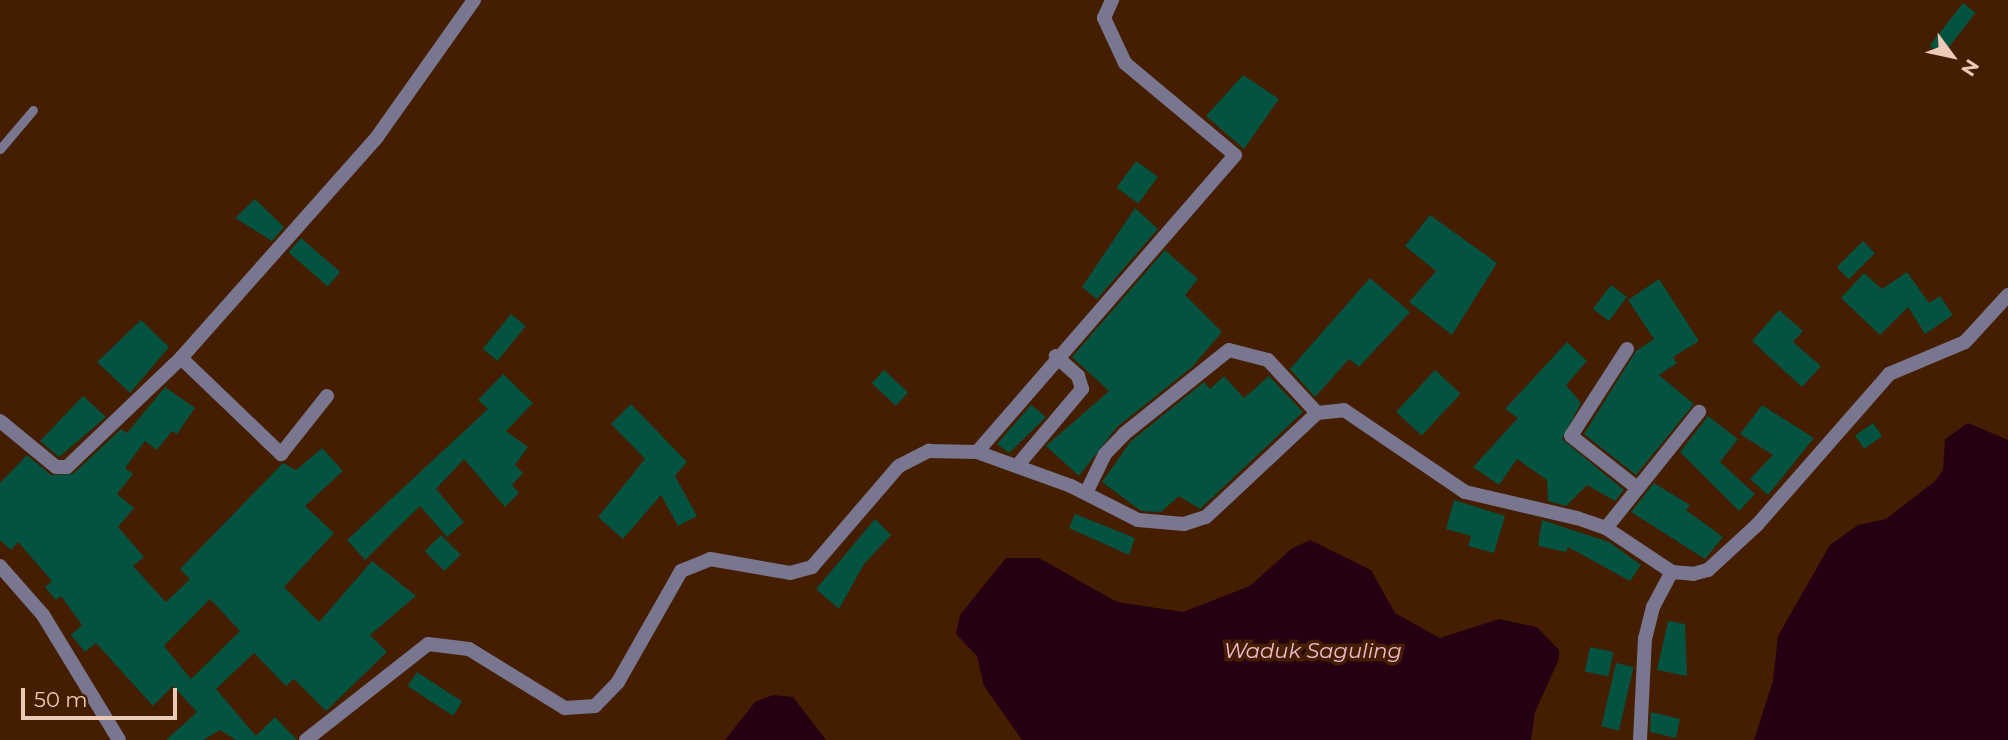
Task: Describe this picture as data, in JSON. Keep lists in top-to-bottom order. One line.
{"water":["Waduk Saguling"],"scale_bar":"50 m","north":"bottom right"}
